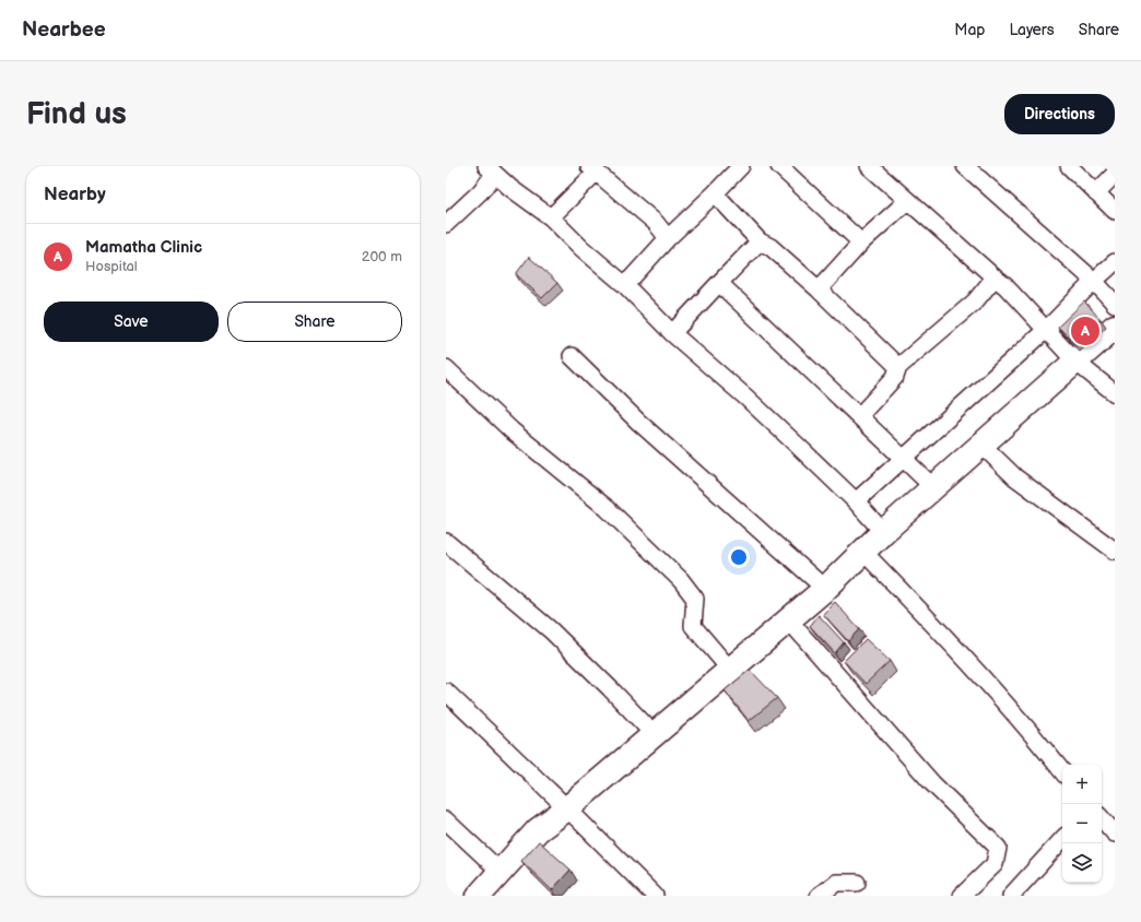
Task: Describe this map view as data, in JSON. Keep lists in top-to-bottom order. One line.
{"page":{"header":"Nearbee","nav":["Map","Layers","Share"],"buttons":["Directions",["Save","Share"]],"title":"Find us","heading":"Nearby","list":[{"mark":"A","name":"Mamatha Clinic","note":"Hospital","value":"200 m"}],"pins":"A","map_buttons":["+","−"]}}
